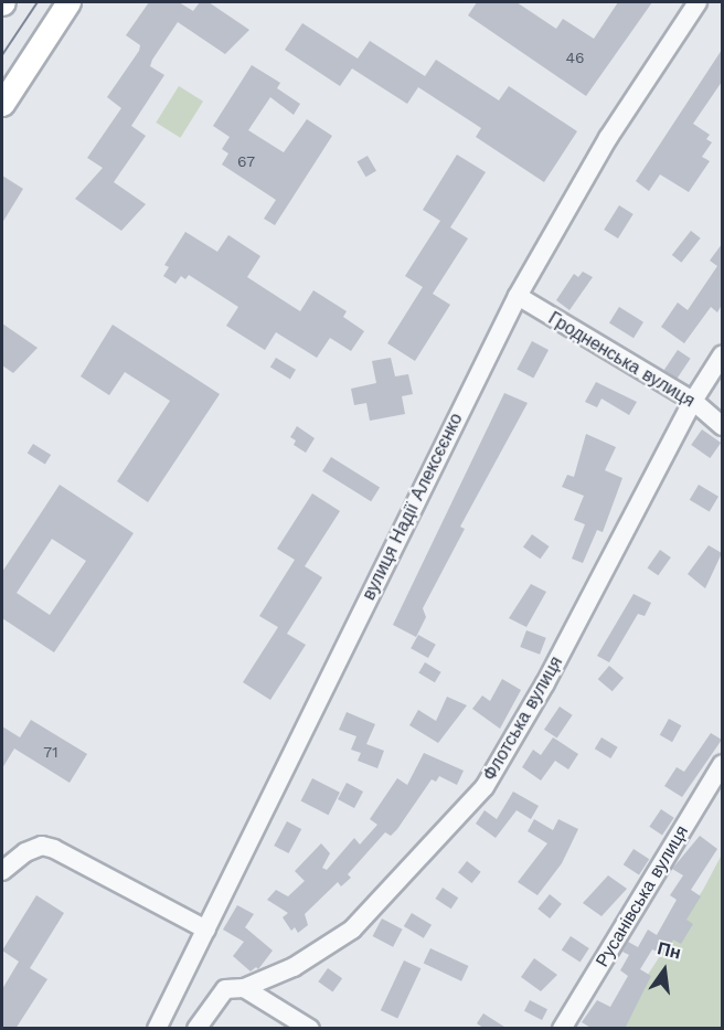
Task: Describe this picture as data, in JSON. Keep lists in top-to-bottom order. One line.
{"streets":{"street":["Гродненська вулиця","вулиця Надії Алексєєнко","Флотська вулиця","Русанівська вулиця"]},"crossings":[["Гродненська вулиця","вулиця Надії Алексєєнко"],["Гродненська вулиця","Флотська вулиця"]],"house_numbers":["46","67","71"],"north":"top"}
